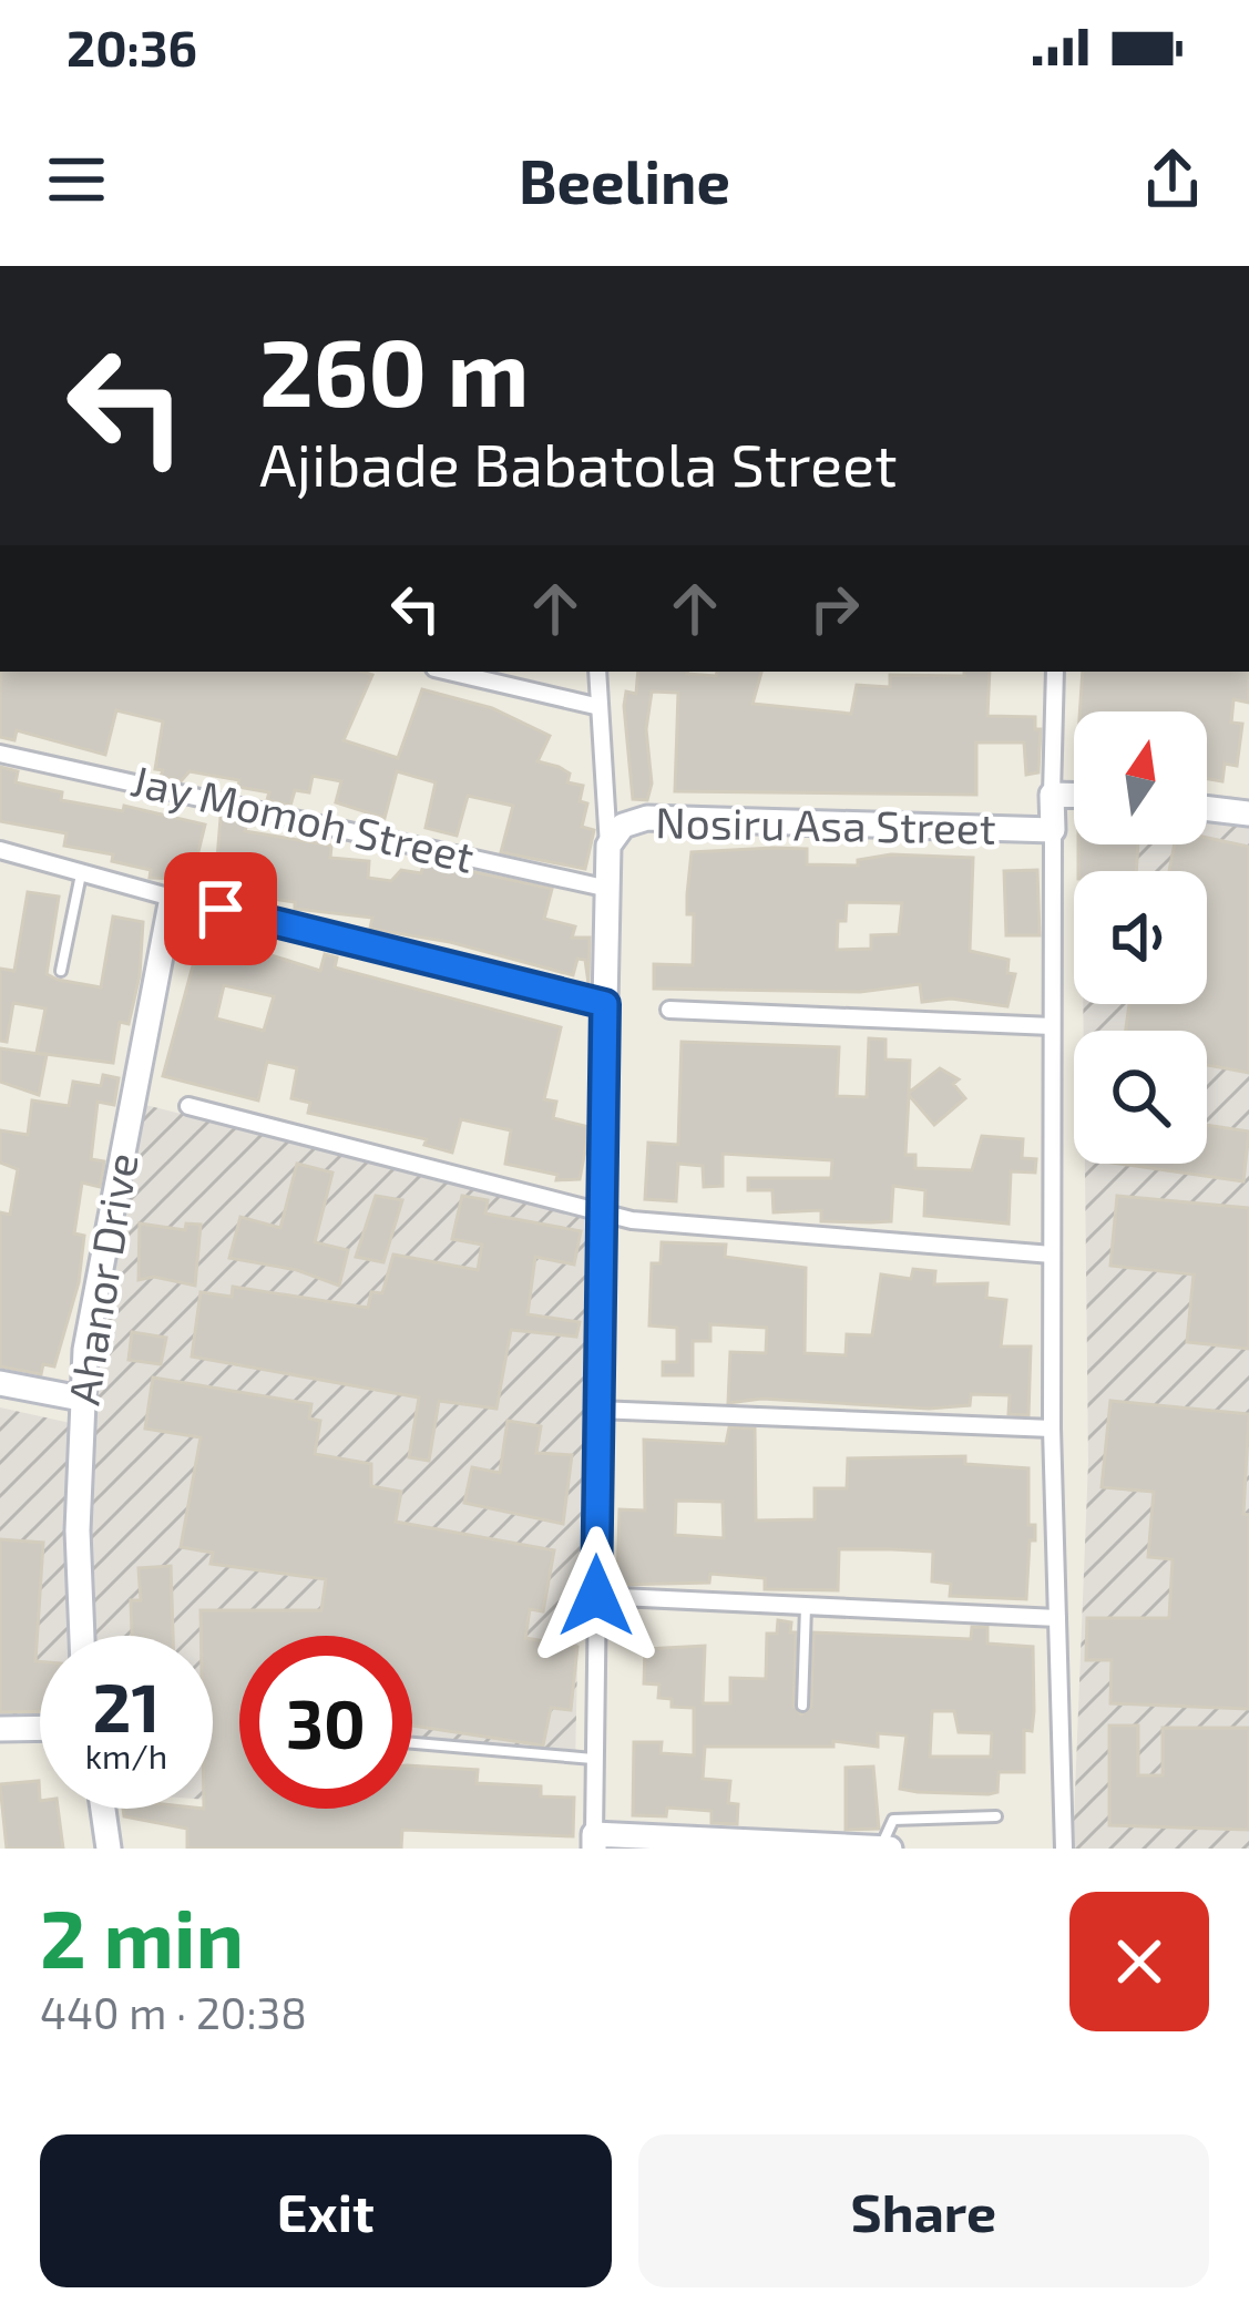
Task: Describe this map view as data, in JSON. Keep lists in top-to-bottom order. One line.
{"streets":{"street":["Jay Momoh Street","Nosiru Asa Street","Ahanor Drive"]},"north":"top","page":{"status":"20:36","header":"Beeline","turn":["260 m","Ajibade Babatola Street"],"speed":"21 km/h","limit":"30","heading":["2 min","440 m · 20:38"],"buttons":["Exit","Share"]}}
